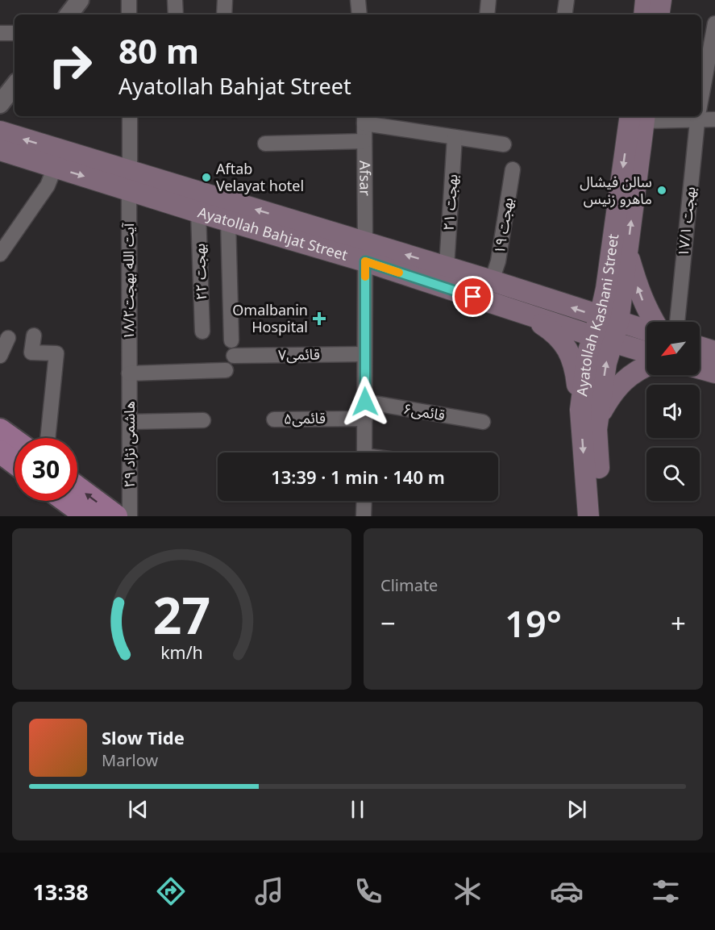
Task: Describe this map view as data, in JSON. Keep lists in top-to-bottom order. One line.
{"streets":{"main road":["Ayatollah Bahjat Street","Ayatollah Kashani Street"],"street":["Afsar","بهجت ۲۱","بهجت ۱۷/۱","بهجت ۱۹","بهجت ۲۲","آیت الله بهجت۱۸/۲","قائمی۷","قائمی۶","قائمی۵","هاشمی نژاد ۲۹"]},"crossings":[["Afsar","Ayatollah Bahjat Street"],["Afsar","قائمی۷"],["Afsar","قائمی۶"],["Afsar","قائمی۵"],["بهجت ۲۱","Ayatollah Bahjat Street"],["بهجت ۱۹","Ayatollah Bahjat Street"],["Ayatollah Bahjat Street","بهجت ۲۲"],["Ayatollah Bahjat Street","آیت الله بهجت۱۸/۲"],["Ayatollah Bahjat Street","Ayatollah Kashani Street"],["آیت الله بهجت۱۸/۲","هاشمی نژاد ۲۹"]],"places":{"other":["Aftab Velayat hotel","سالن فیشال ماهرو زنیس"],"health":["Omalbanin Hospital"]},"north":"bottom left","page":{"turn":["80 m","Ayatollah Bahjat Street"],"limit":"30","trip":"13:39 · 1 min · 140 m","tile":"Climate","heat":["−","19°","+"],"song":["Slow Tide","Marlow"],"tabs":"13:38","gauge":["27","km/h"]}}
